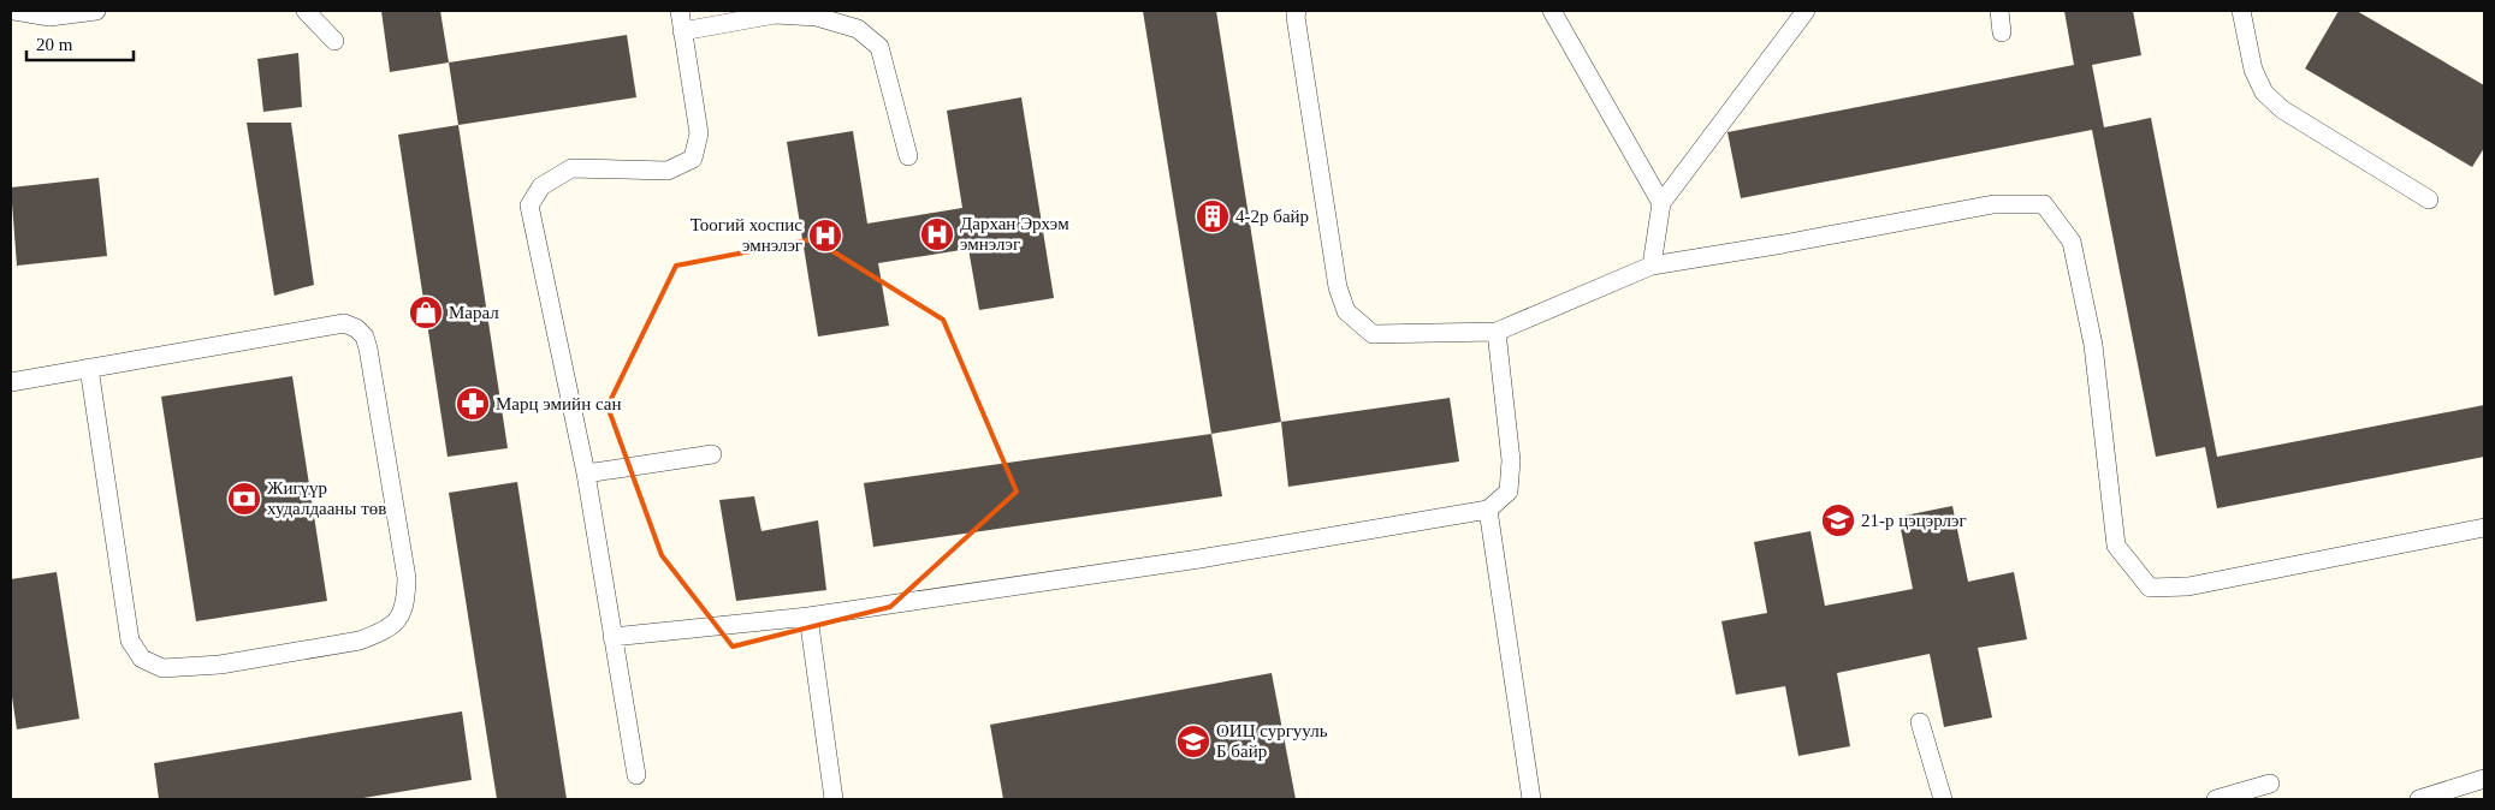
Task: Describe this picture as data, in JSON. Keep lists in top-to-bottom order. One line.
{"places":{"building":["4-2р байр"],"hospital":["Дархан Эрхэм эмнэлэг","Тоогий хоспис эмнэлэг"],"shop":["Марал"],"pharmacy":["Марц эмийн сан"],"bank":["Жигүүр худалдааны төв"],"school or university":["21-р цэцэрлэг","ОИЦ сургууль Б байр"]},"scale_bar":"20 m"}
